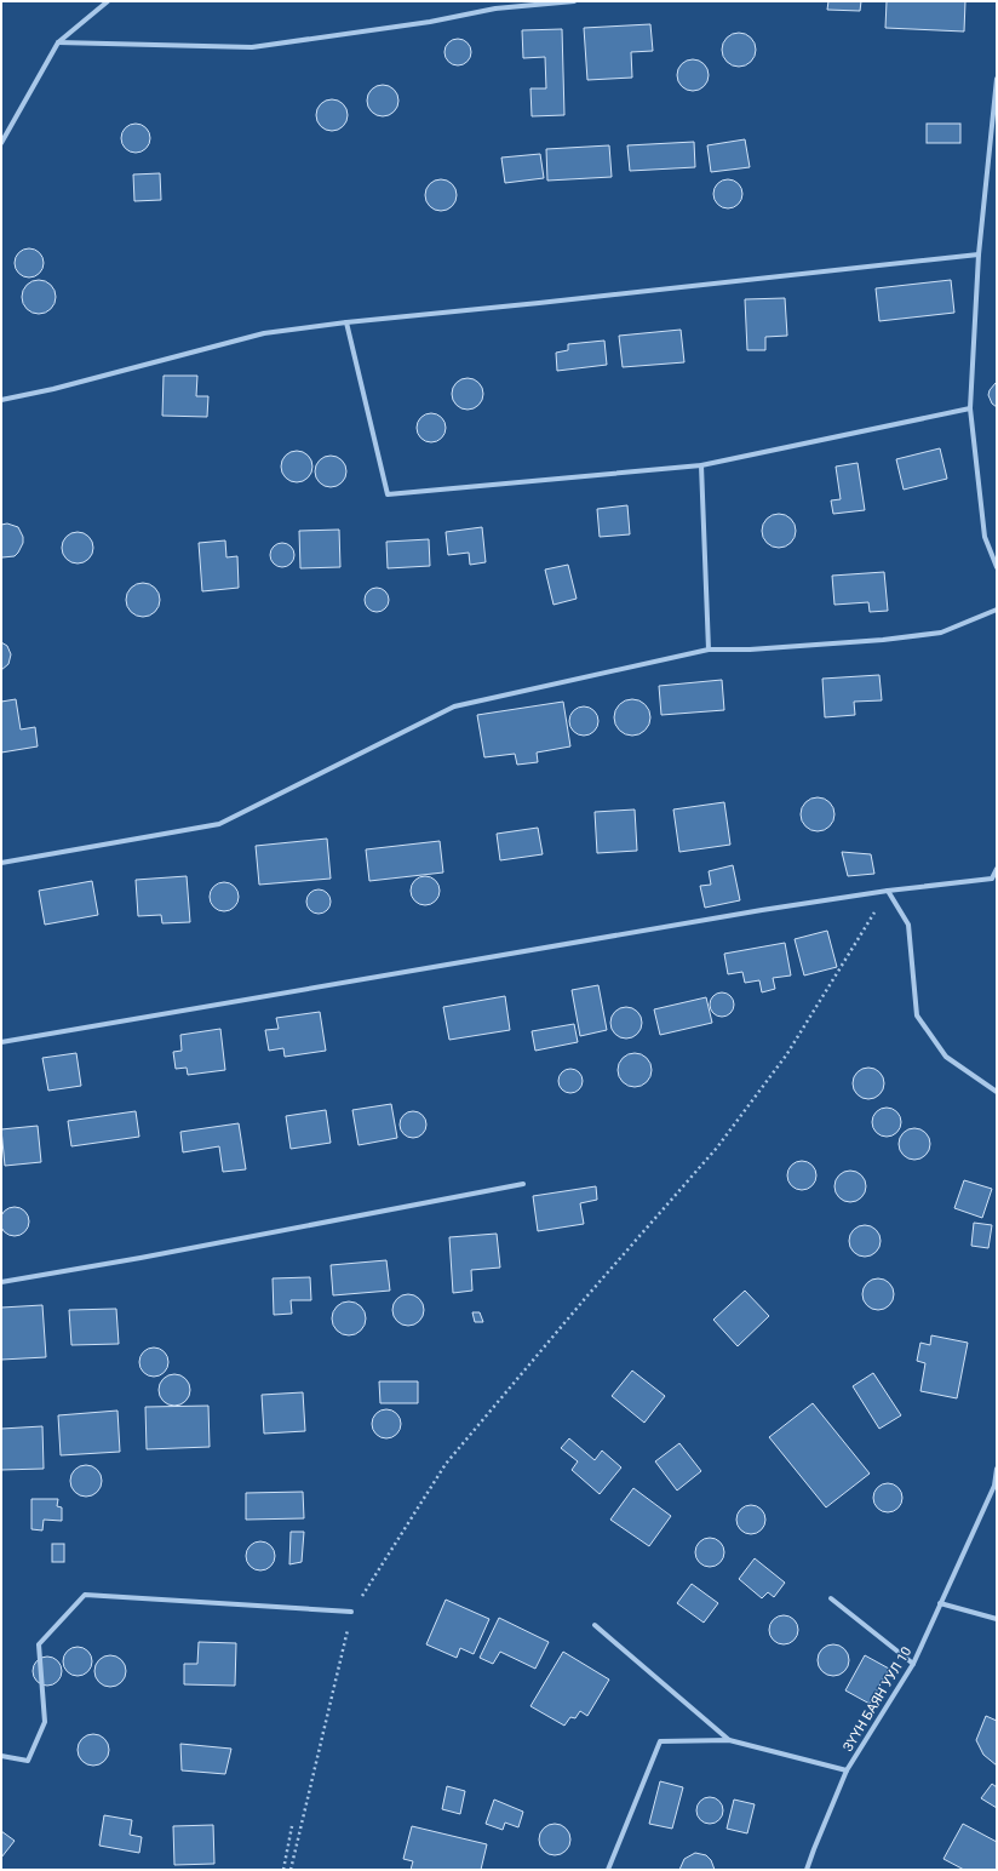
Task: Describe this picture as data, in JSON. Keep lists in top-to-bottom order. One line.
{"streets":{"street":["ЗҮҮН БАЯН УУЛ 10"]}}
